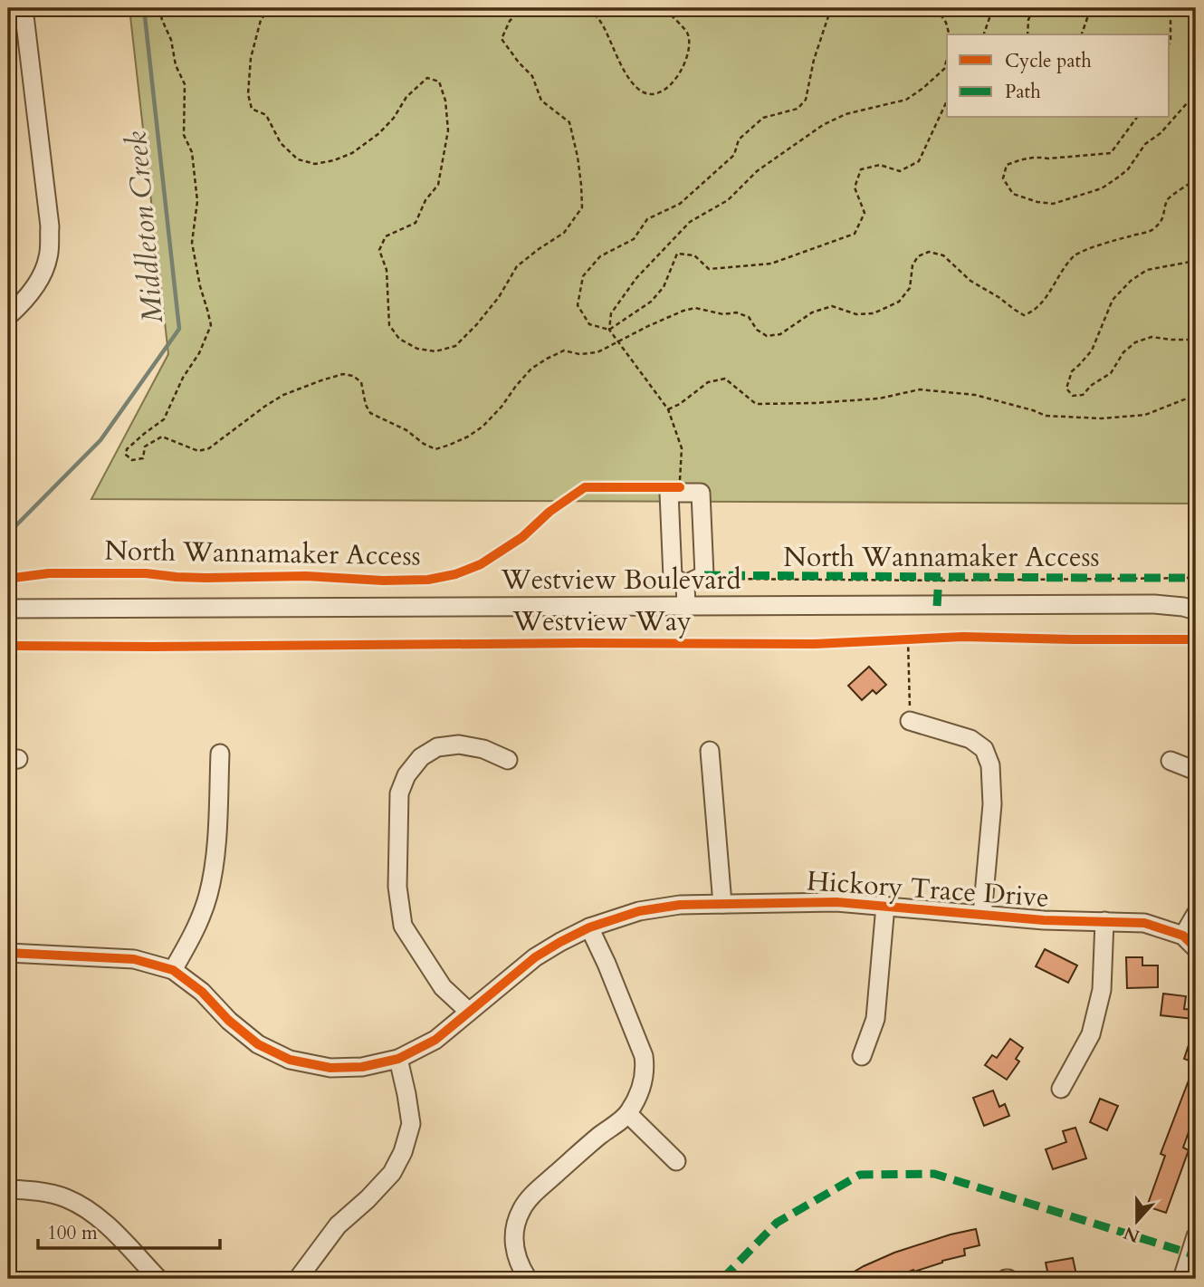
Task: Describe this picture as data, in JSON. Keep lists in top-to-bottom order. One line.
{"streets":{"street":["Westview Boulevard","Hickory Trace Drive"],"cycle path":["North Wannamaker Access","Westview Way"]},"water":["Middleton Creek"],"legend":["Cycle path","Path"],"scale_bar":"100 m","north":"bottom"}
